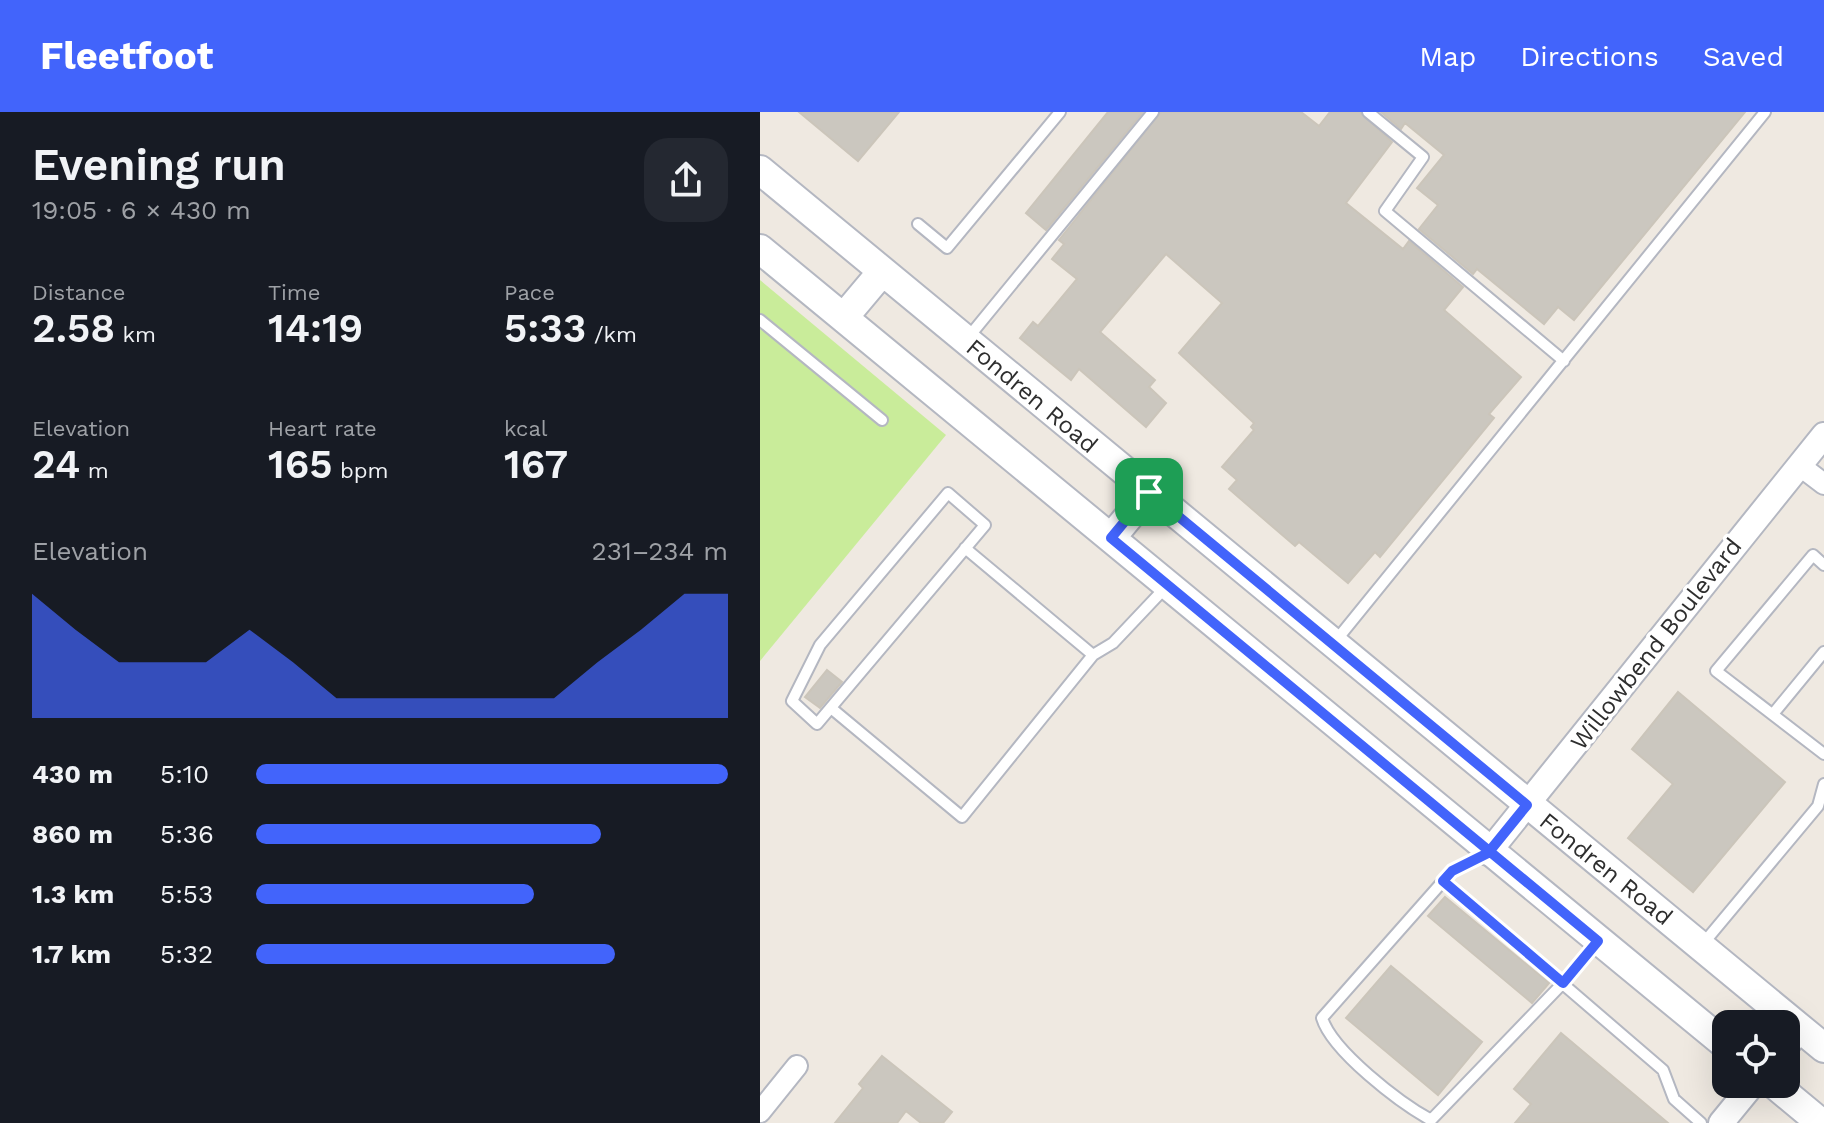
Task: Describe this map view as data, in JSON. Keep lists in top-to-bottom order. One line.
{"streets":{"main road":["Fondren Road"],"street":["Willowbend Boulevard"]},"crossings":[["Fondren Road","Willowbend Boulevard"]],"page":{"header":"Fleetfoot","nav":["Map","Directions","Saved"],"heading":["Evening run","19:05 · 6 × 430 m"],"stats":[["Distance","2.58 km"],["Time","14:19"],["Pace","5:33 /km"],["Elevation","24 m"],["Heart rate","165 bpm"],["kcal","167"]],"chart":["Elevation","231–234 m"],"list":[{"name":"430 m","note":"5:10"},{"name":"860 m","note":"5:36"},{"name":"1.3 km","note":"5:53"},{"name":"1.7 km","note":"5:32"}]}}
